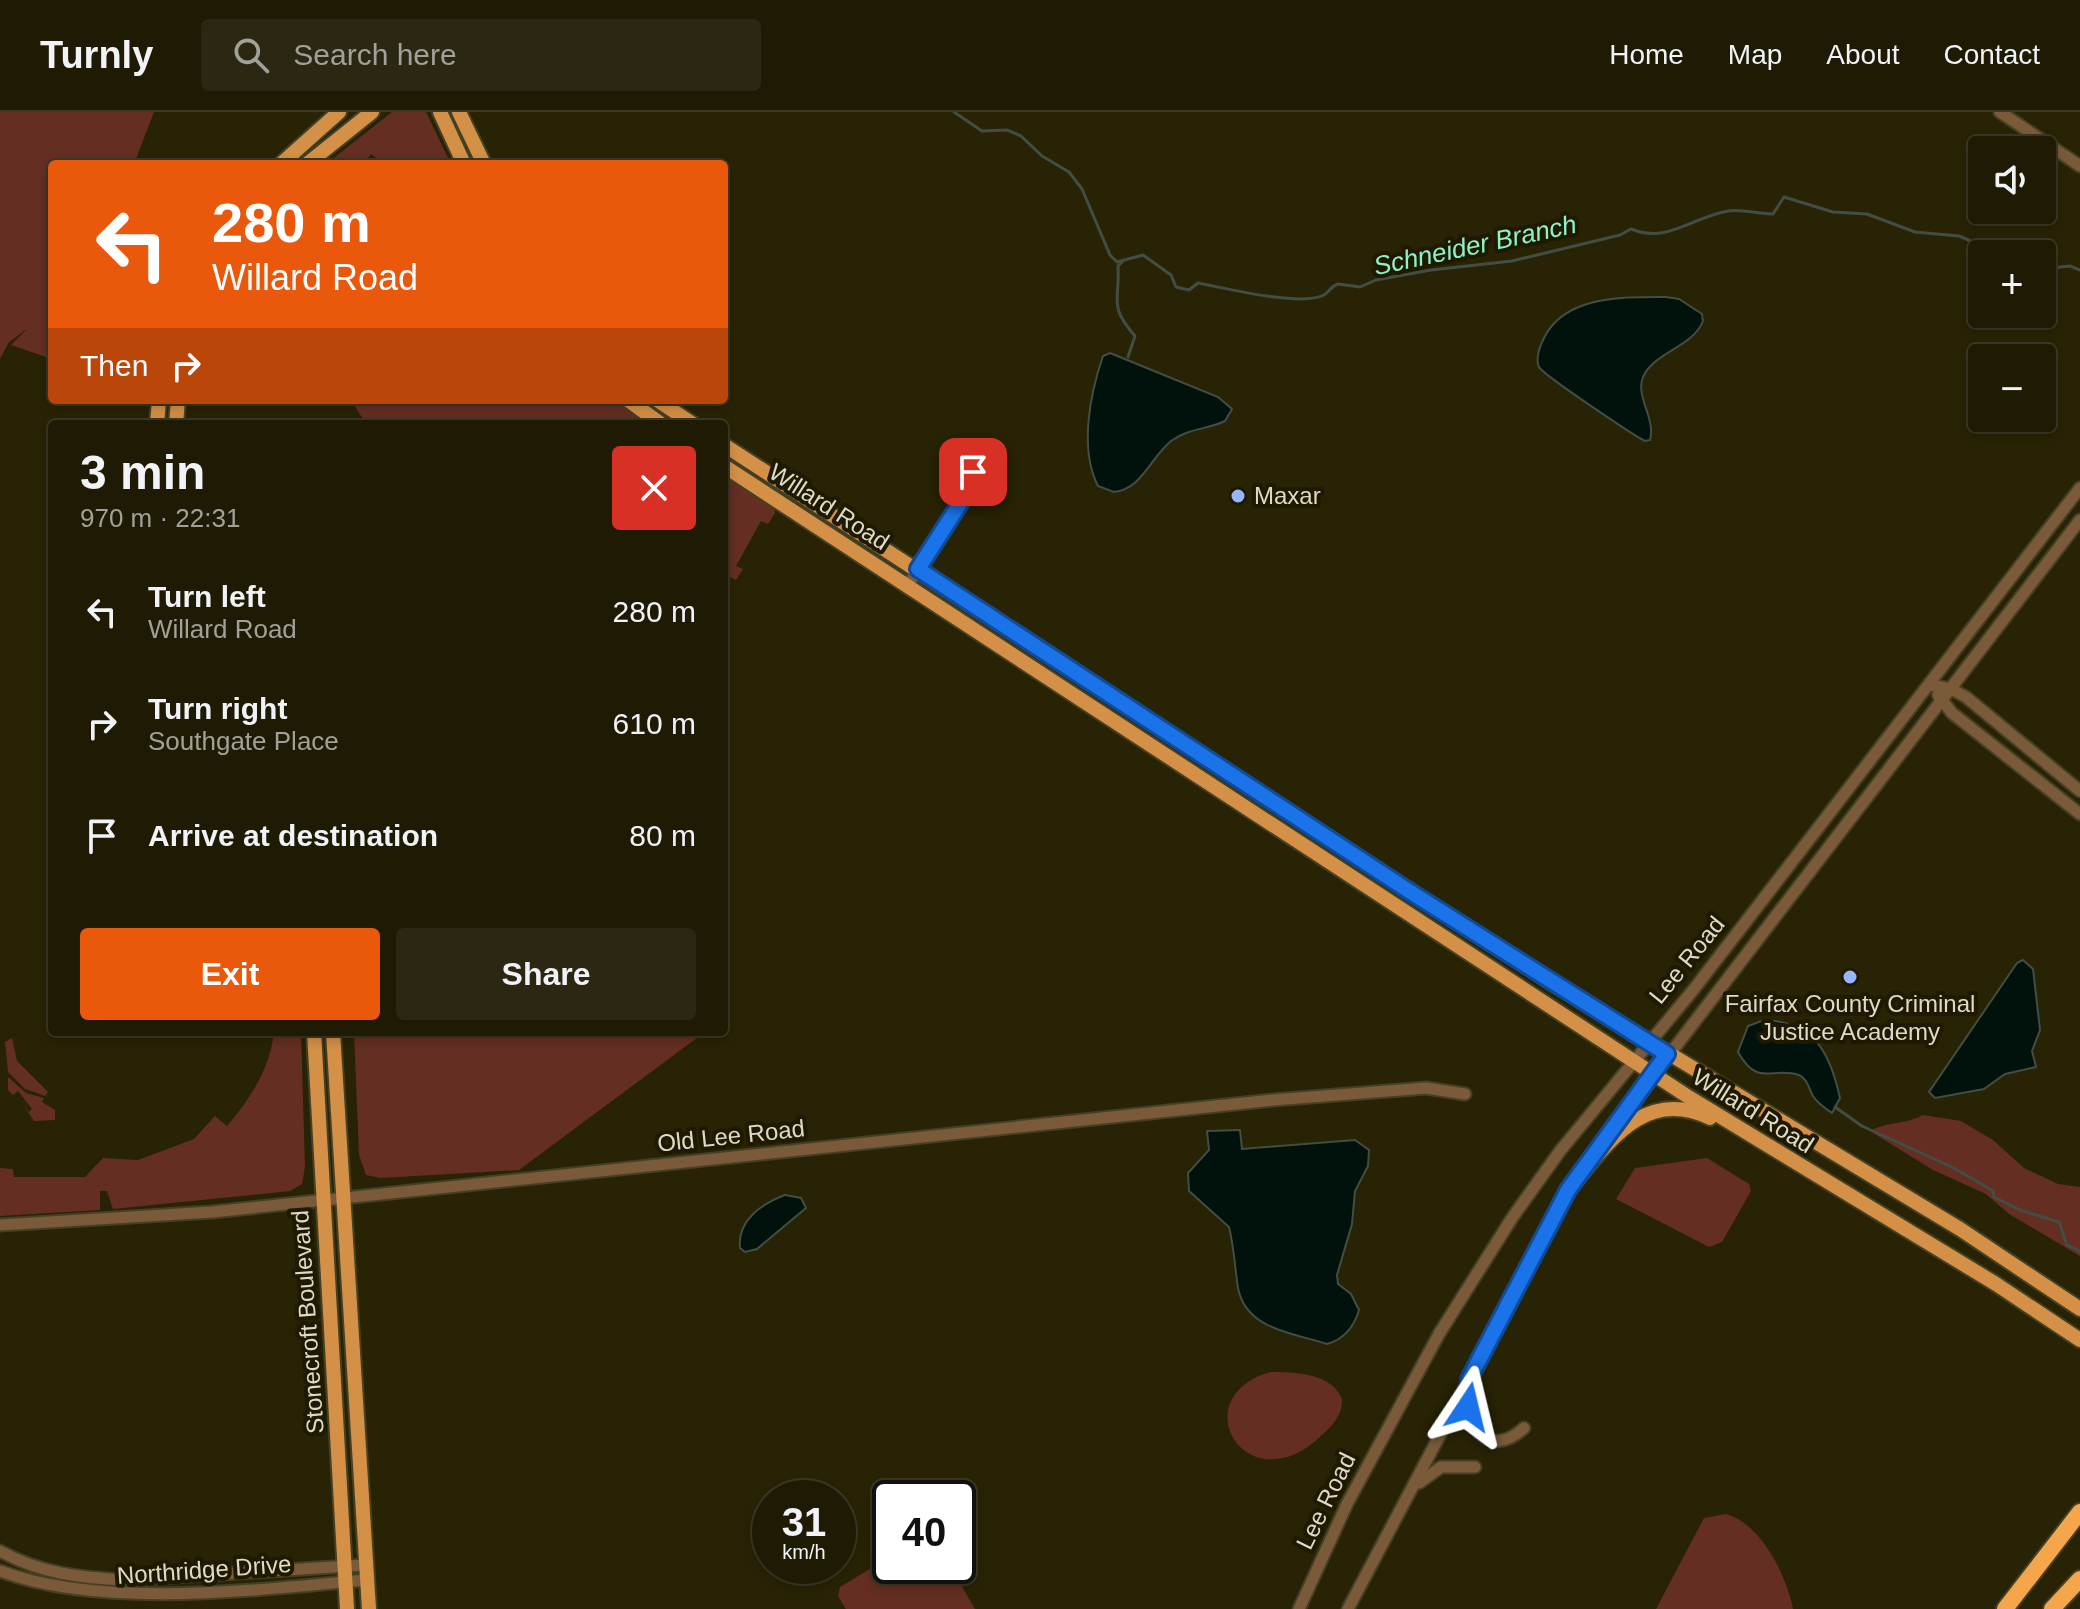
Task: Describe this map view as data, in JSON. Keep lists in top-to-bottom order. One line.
{"streets":{"main road":["Willard Road","Stonecroft Boulevard"],"street":["Lee Road","Old Lee Road","Northridge Drive"]},"crossings":[["Willard Road","Lee Road"],["Old Lee Road","Stonecroft Boulevard"],["Stonecroft Boulevard","Northridge Drive"]],"water":["Schneider Branch"],"places":["Maxar","Fairfax County Criminal Justice Academy"],"page":{"header":"Turnly","search":"Search here","nav":["Home","Map","About","Contact"],"map_buttons":["+","−"],"turn":["280 m","Willard Road"],"then":"Then","heading":["3 min","970 m · 22:31"],"list":[{"name":"Turn left","note":"Willard Road","value":"280 m"},{"name":"Turn right","note":"Southgate Place","value":"610 m"},{"name":"Arrive at destination","value":"80 m"}],"buttons":["Exit","Share"],"speed":"31 km/h","limit":"40"}}
